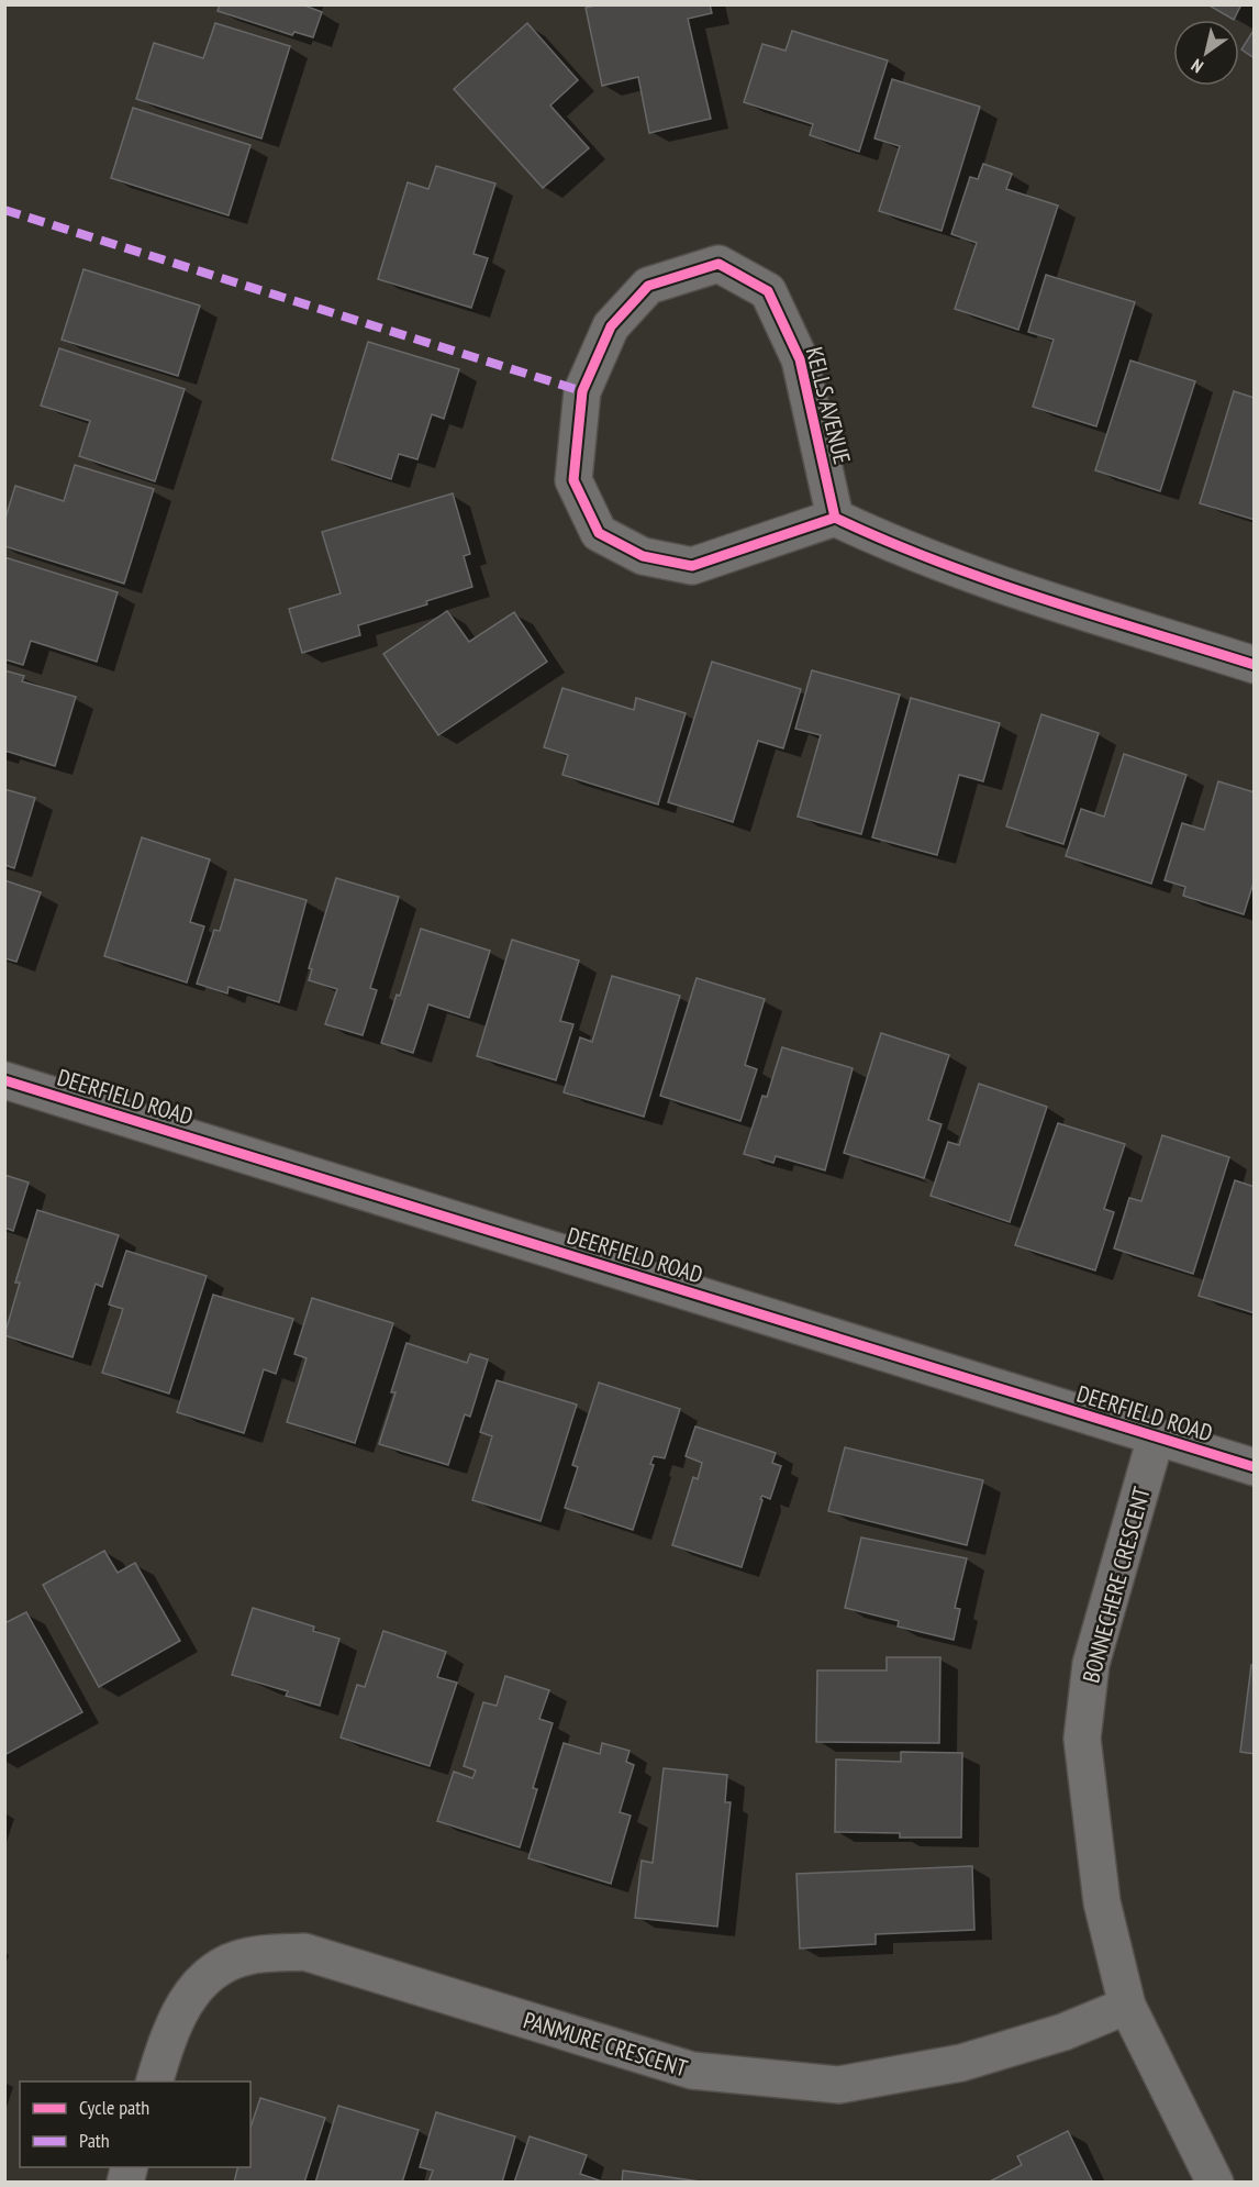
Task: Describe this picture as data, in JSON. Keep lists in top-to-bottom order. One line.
{"streets":{"street":["KELLS AVENUE","DEERFIELD ROAD","BONNECHERE CRESCENT","PANMURE CRESCENT"]},"crossings":[["DEERFIELD ROAD","BONNECHERE CRESCENT"],["BONNECHERE CRESCENT","PANMURE CRESCENT"]],"legend":["Cycle path","Path"],"north":"bottom left"}
